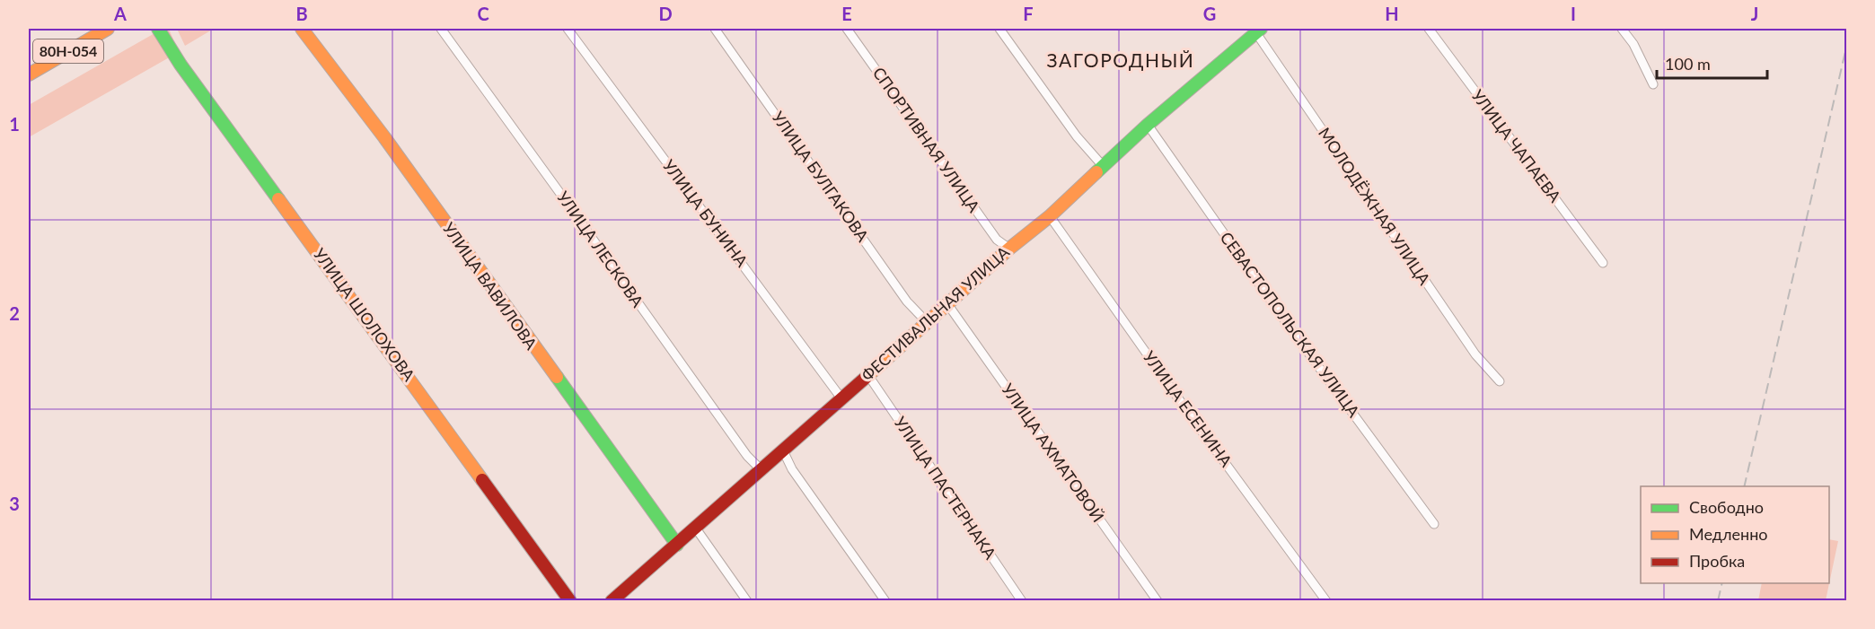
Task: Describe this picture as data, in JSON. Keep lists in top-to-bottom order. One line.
{"streets":{"street":["80Н-054","СПОРТИВНАЯ УЛИЦА","УЛИЦА ЧАПАЕВА","УЛИЦА БУЛГАКОВА","МОЛОДЁЖНАЯ УЛИЦА","УЛИЦА БУНИНА","УЛИЦА ЛЕСКОВА","УЛИЦА ВАВИЛОВА","ФЕСТИВАЛЬНАЯ УЛИЦА","УЛИЦА ШОЛОХОВА","СЕВАСТОПОЛЬСКАЯ УЛИЦА","УЛИЦА ЕСЕНИНА","УЛИЦА АХМАТОВОЙ","УЛИЦА ПАСТЕРНАКА"]},"crossings":[["СПОРТИВНАЯ УЛИЦА","ФЕСТИВАЛЬНАЯ УЛИЦА"],["УЛИЦА БУЛГАКОВА","ФЕСТИВАЛЬНАЯ УЛИЦА"],["МОЛОДЁЖНАЯ УЛИЦА","ФЕСТИВАЛЬНАЯ УЛИЦА"],["УЛИЦА БУНИНА","ФЕСТИВАЛЬНАЯ УЛИЦА"],["УЛИЦА ЛЕСКОВА","ФЕСТИВАЛЬНАЯ УЛИЦА"],["УЛИЦА ВАВИЛОВА","ФЕСТИВАЛЬНАЯ УЛИЦА"],["ФЕСТИВАЛЬНАЯ УЛИЦА","СЕВАСТОПОЛЬСКАЯ УЛИЦА"],["ФЕСТИВАЛЬНАЯ УЛИЦА","УЛИЦА ЕСЕНИНА"],["ФЕСТИВАЛЬНАЯ УЛИЦА","УЛИЦА АХМАТОВОЙ"],["ФЕСТИВАЛЬНАЯ УЛИЦА","УЛИЦА ПАСТЕРНАКА"]],"districts":["ЗАГОРОДНЫЙ"],"legend":["Свободно","Медленно","Пробка"],"scale_bar":"100 m","grid":{"columns":["A","B","C","D","E","F","G","H","I","J"],"rows":["1","2","3"]}}
